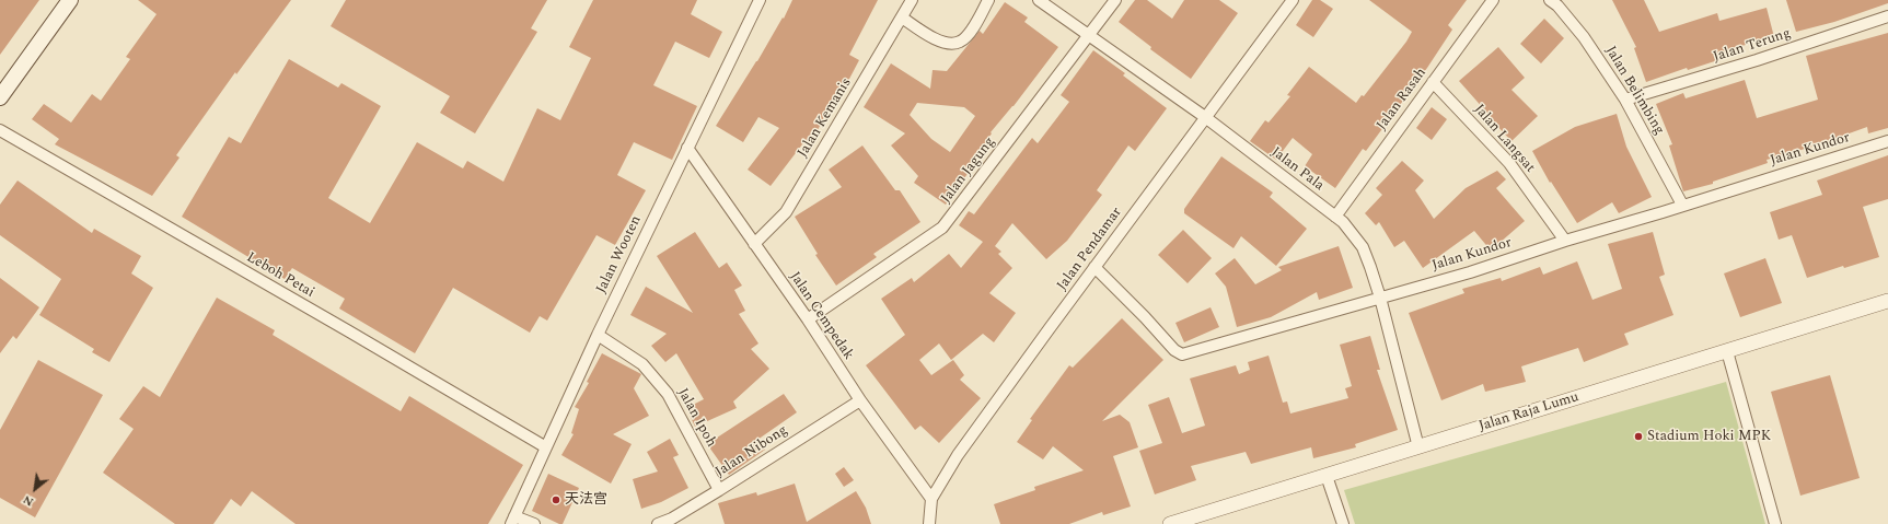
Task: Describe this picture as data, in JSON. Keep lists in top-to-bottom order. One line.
{"streets":{"street":["Jalan Terung","Jalan Belimbing","Jalan Rasah","Jalan Kemanis","Jalan Langsat","Jalan Kundor","Jalan Pala","Jalan Jagung","Jalan Pendamar","Jalan Wooten","Leboh Petai","Jalan Cempedak","Jalan Raja Lumu","Jalan Ipoh","Jalan Nibong"]},"crossings":[["Jalan Terung","Jalan Belimbing"],["Jalan Belimbing","Jalan Kundor"],["Jalan Rasah","Jalan Langsat"],["Jalan Rasah","Jalan Pala"],["Jalan Kemanis","Jalan Cempedak"],["Jalan Langsat","Jalan Kundor"],["Jalan Kundor","Jalan Pala"],["Jalan Kundor","Jalan Pendamar"],["Jalan Pala","Jalan Jagung"],["Jalan Pala","Jalan Pendamar"],["Jalan Pala","Jalan Raja Lumu"],["Jalan Jagung","Jalan Cempedak"],["Jalan Pendamar","Jalan Cempedak"],["Jalan Wooten","Leboh Petai"],["Jalan Wooten","Jalan Cempedak"],["Jalan Wooten","Jalan Ipoh"],["Jalan Cempedak","Jalan Nibong"],["Jalan Ipoh","Jalan Nibong"]],"places":["Stadium Hoki MPK","天法宫"],"north":"bottom left"}
